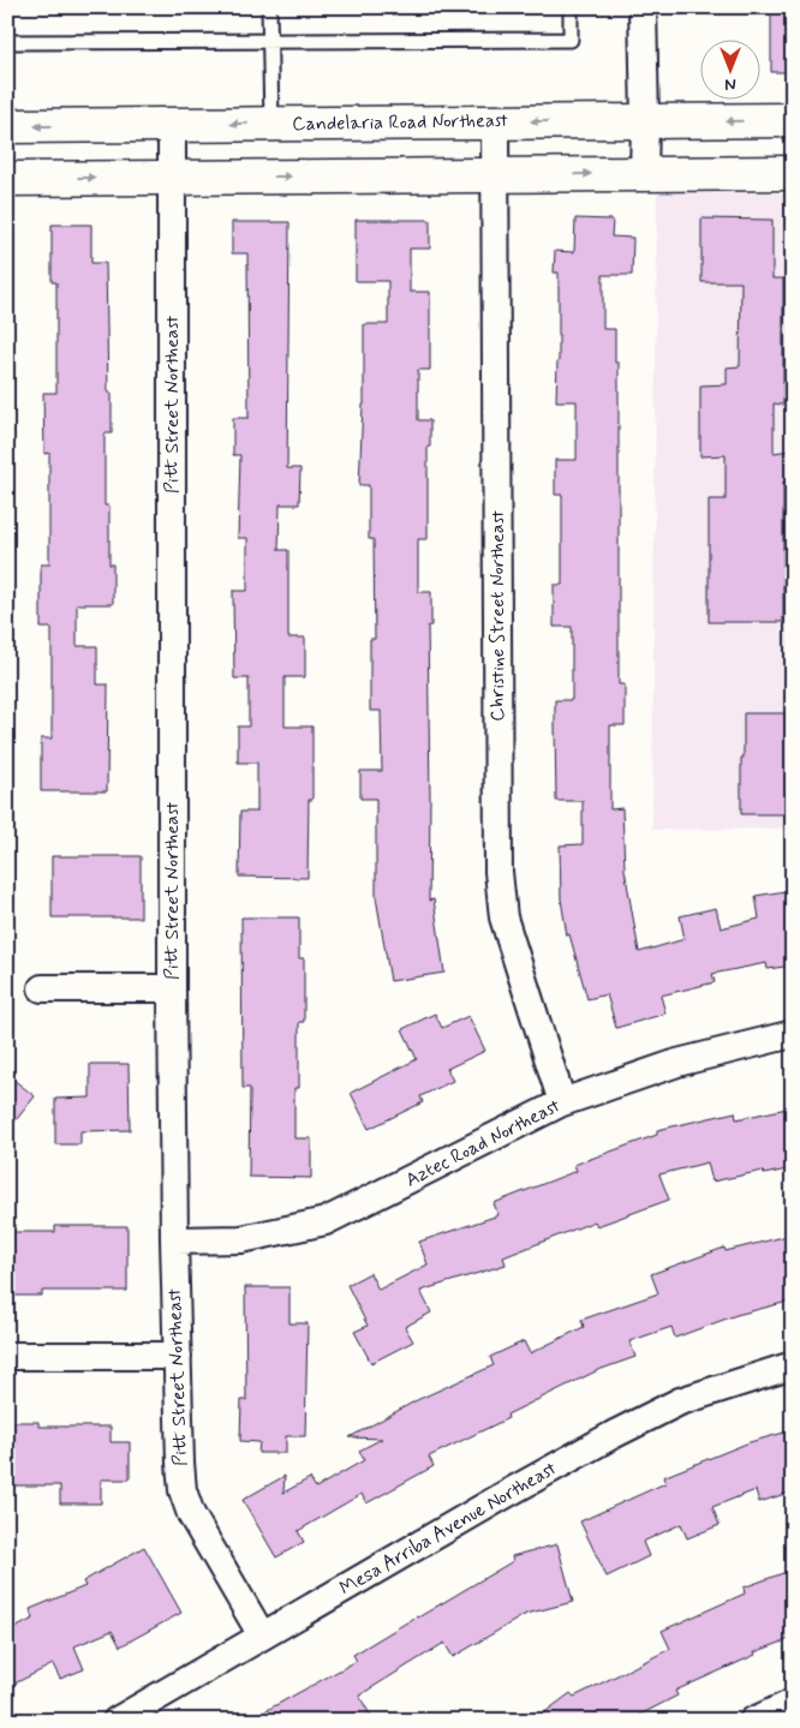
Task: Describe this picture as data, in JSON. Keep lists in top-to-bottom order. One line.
{"streets":{"main road":["Candelaria Road Northeast"],"street":["Pitt Street Northeast","Christine Street Northeast","Aztec Road Northeast","Mesa Arriba Avenue Northeast"]},"crossings":[["Candelaria Road Northeast","Pitt Street Northeast"],["Candelaria Road Northeast","Christine Street Northeast"],["Pitt Street Northeast","Aztec Road Northeast"],["Pitt Street Northeast","Mesa Arriba Avenue Northeast"],["Christine Street Northeast","Aztec Road Northeast"]],"north":"bottom"}
